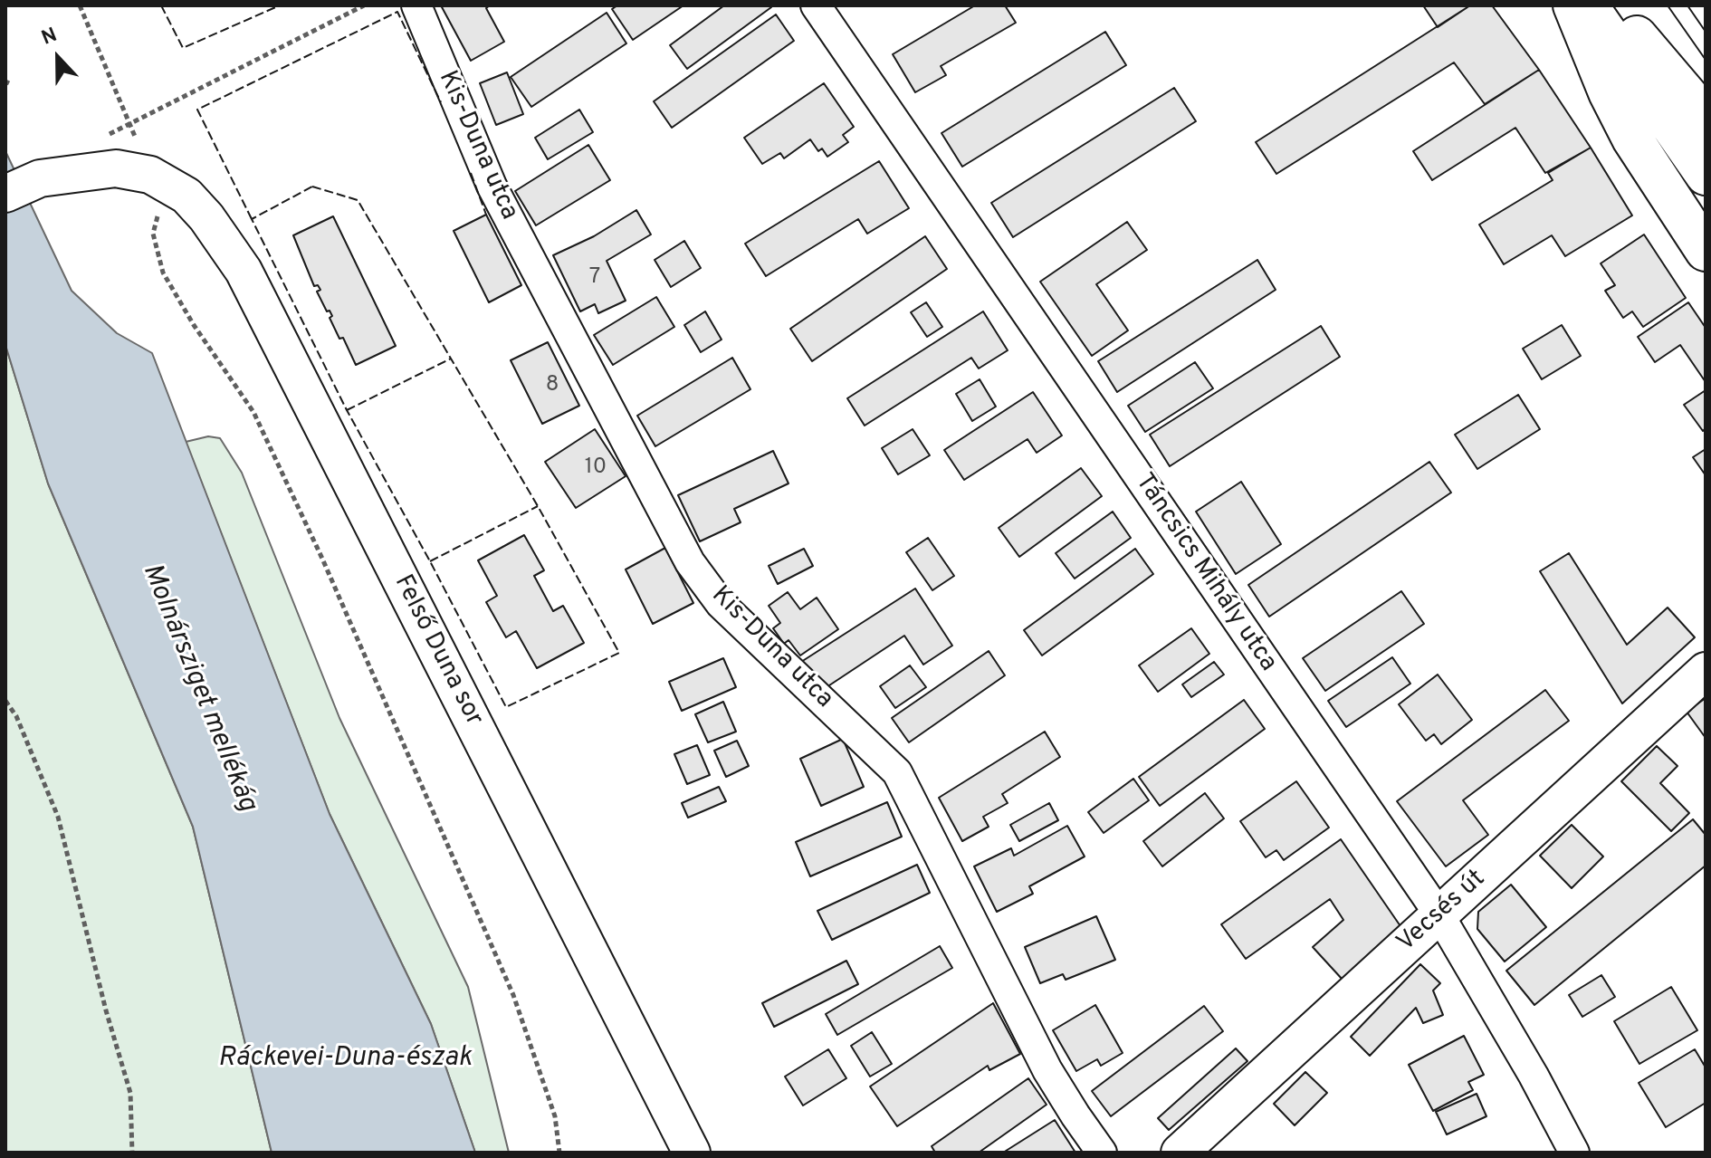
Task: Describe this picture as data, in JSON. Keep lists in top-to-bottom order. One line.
{"streets":{"street":["Kis-Duna utca","Táncsics Mihály utca","Felső Duna sor","Vecsés út"]},"crossings":[["Táncsics Mihály utca","Vecsés út"]],"water":["Molnársziget mellékág","Ráckevei-Duna-észak"],"house_numbers":["7","8","10"],"north":"top"}
